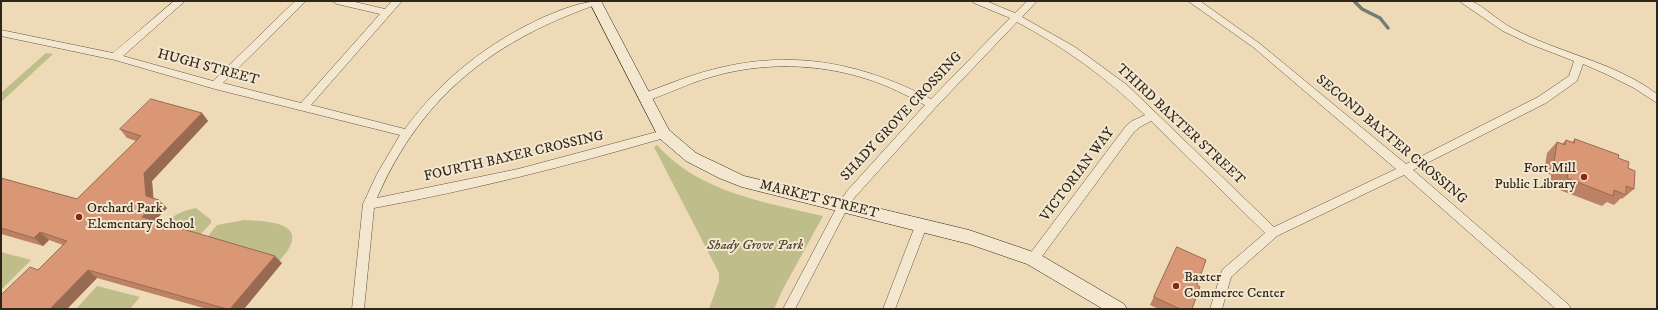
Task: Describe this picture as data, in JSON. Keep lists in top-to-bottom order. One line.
{"streets":{"street":["HUGH STREET","SHADY GROVE CROSSING","THIRD BAXTER STREET","SECOND BAXTER CROSSING","FOURTH BAXER CROSSING","VICTORIAN WAY","MARKET STREET"]},"crossings":[["SHADY GROVE CROSSING","THIRD BAXTER STREET"],["SHADY GROVE CROSSING","MARKET STREET"],["THIRD BAXTER STREET","VICTORIAN WAY"],["FOURTH BAXER CROSSING","MARKET STREET"],["VICTORIAN WAY","MARKET STREET"]],"parks":["Shady Grove Park"],"places":["Fort Mill Public Library","Orchard Park Elementary School","Baxter Commerce Center"]}
